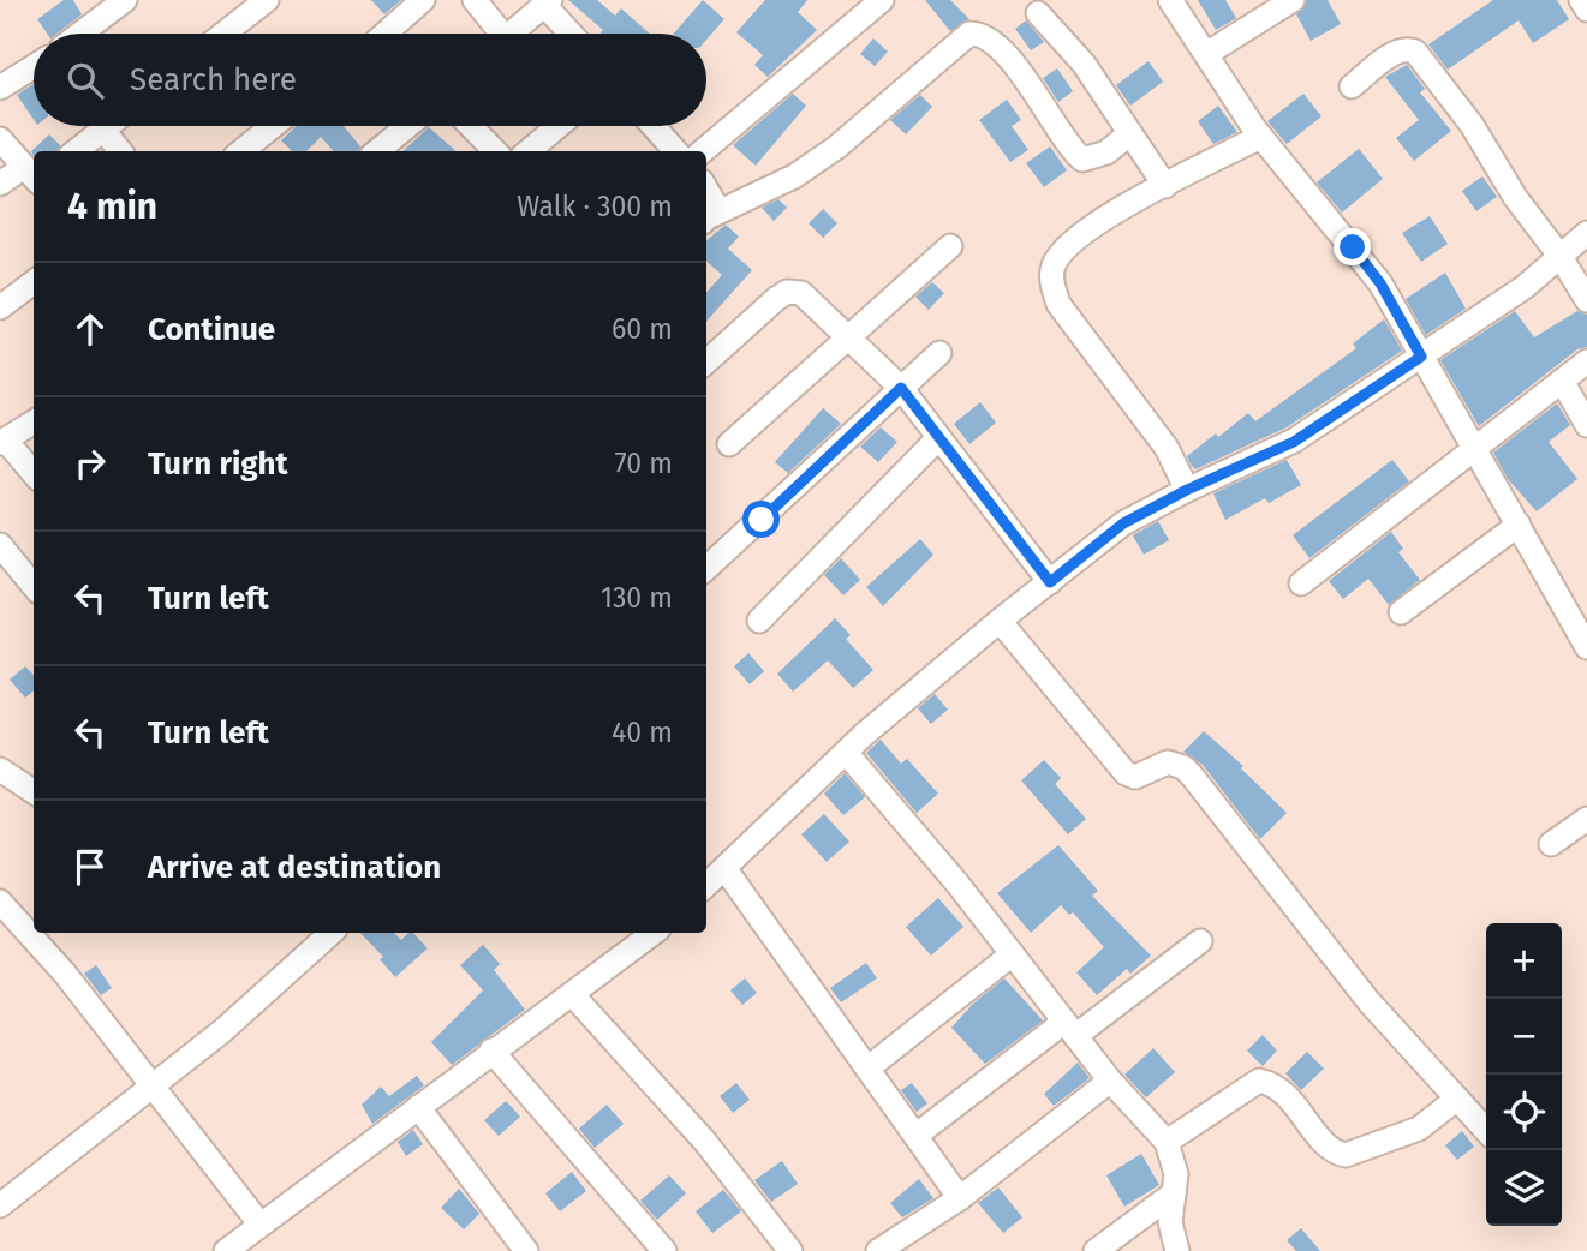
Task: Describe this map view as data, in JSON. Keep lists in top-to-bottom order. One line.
{"page":{"search":"Search here","heading":["4 min","Walk · 300 m"],"list":[["Continue","60 m"],["Turn right","70 m"],["Turn left","130 m"],["Turn left","40 m"],"Arrive at destination"],"map_buttons":["+","−"]}}
